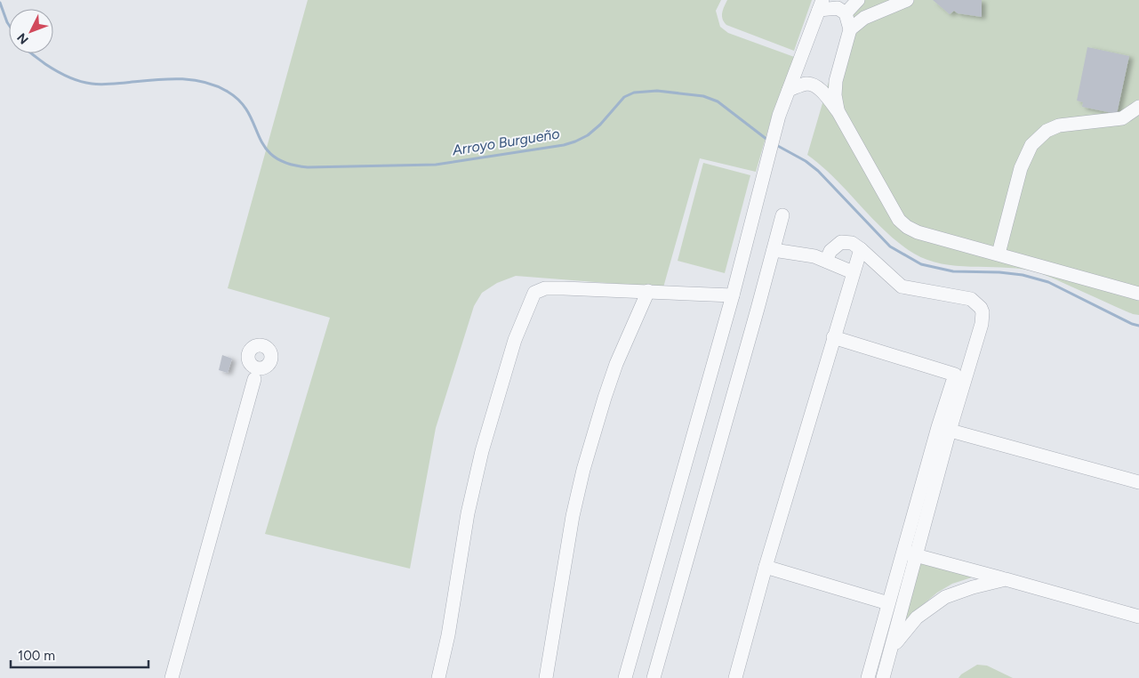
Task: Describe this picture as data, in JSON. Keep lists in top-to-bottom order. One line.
{"water":["Arroyo Burgueño"],"scale_bar":"100 m","north":"bottom left"}
